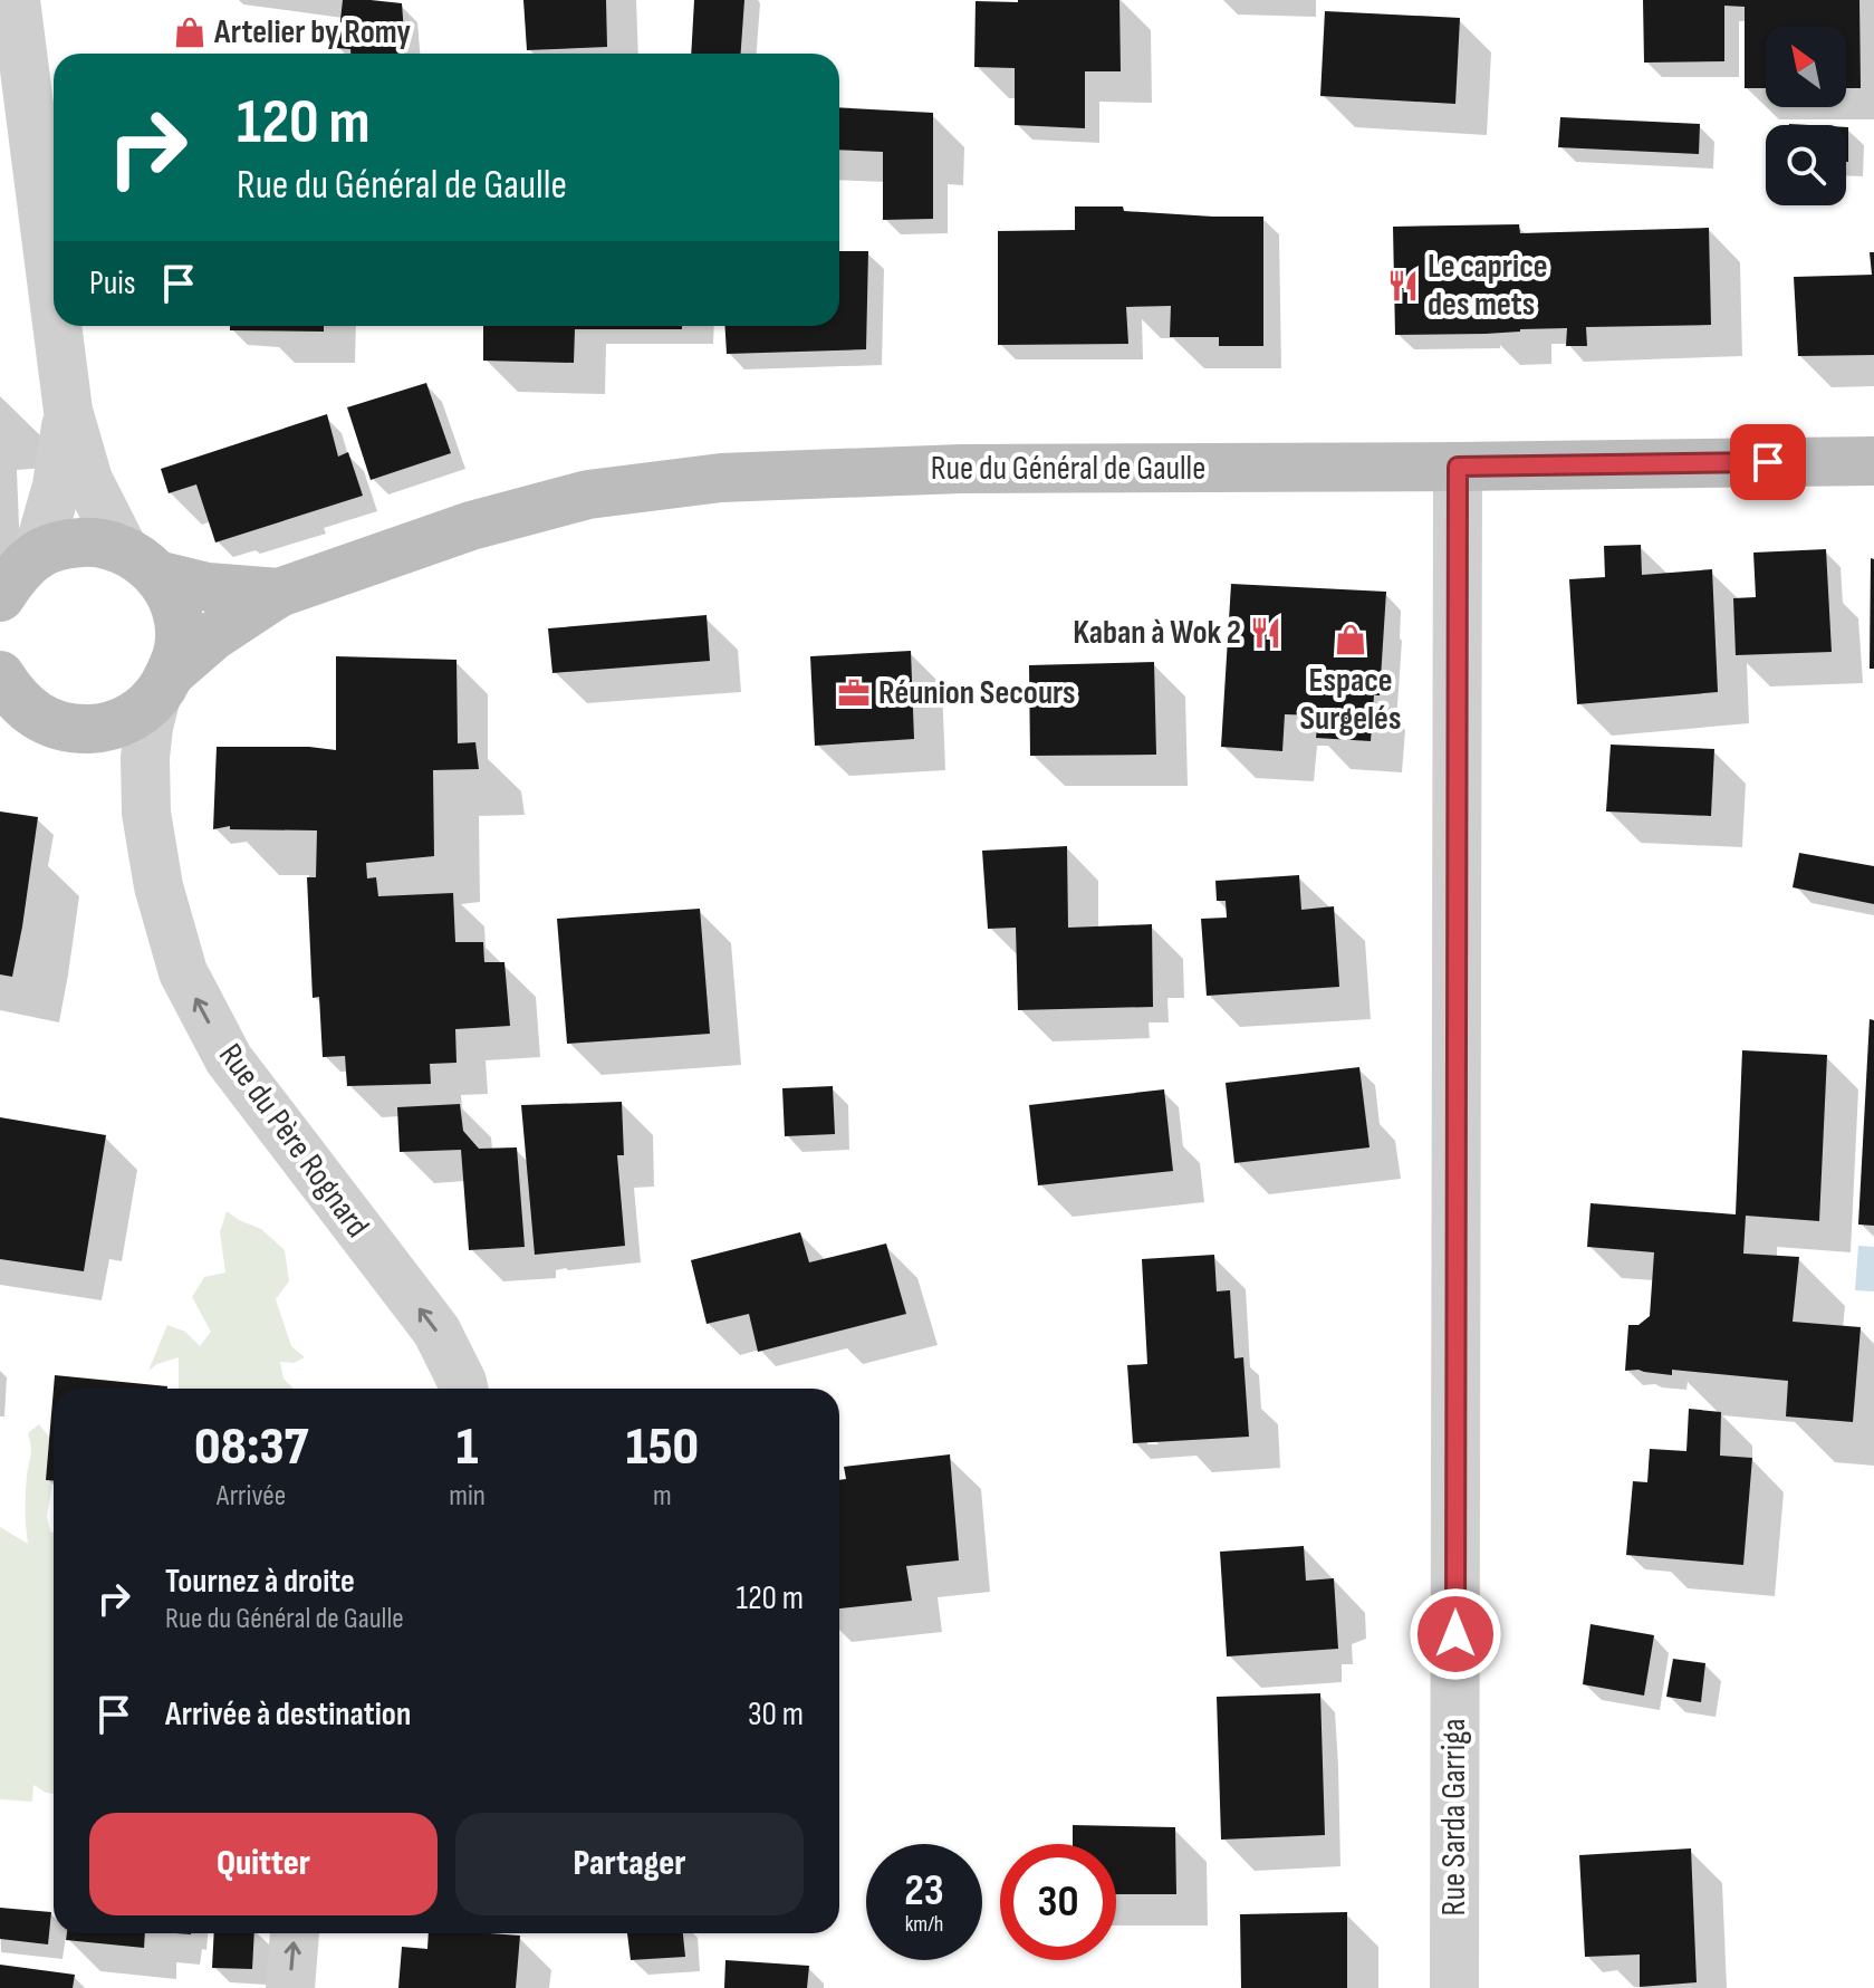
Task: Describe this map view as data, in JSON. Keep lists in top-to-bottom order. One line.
{"streets":{"main road":["Rue du Général de Gaulle"],"street":["Rue du Père Rognard","Rue Sarda Garriga"]},"crossings":[["Rue du Général de Gaulle","Rue du Père Rognard"],["Rue du Général de Gaulle","Rue Sarda Garriga"]],"one_way":["Rue du Père Rognard"],"places":{"shop":["Artelier by Romy","Espace Surgelés"],"restaurant":["Le caprice des mets","Kaban à Wok 2"],"office":["Réunion Secours"]},"north":"top left","page":{"turn":["120 m","Rue du Général de Gaulle"],"then":"Puis","eta":["08:37","Arrivée","1","min","150","m"],"list":[{"name":"Tournez à droite","note":"Rue du Général de Gaulle","value":"120 m"},{"name":"Arrivée à destination","value":"30 m"}],"buttons":["Quitter","Partager"],"speed":"23 km/h","limit":"30"}}
